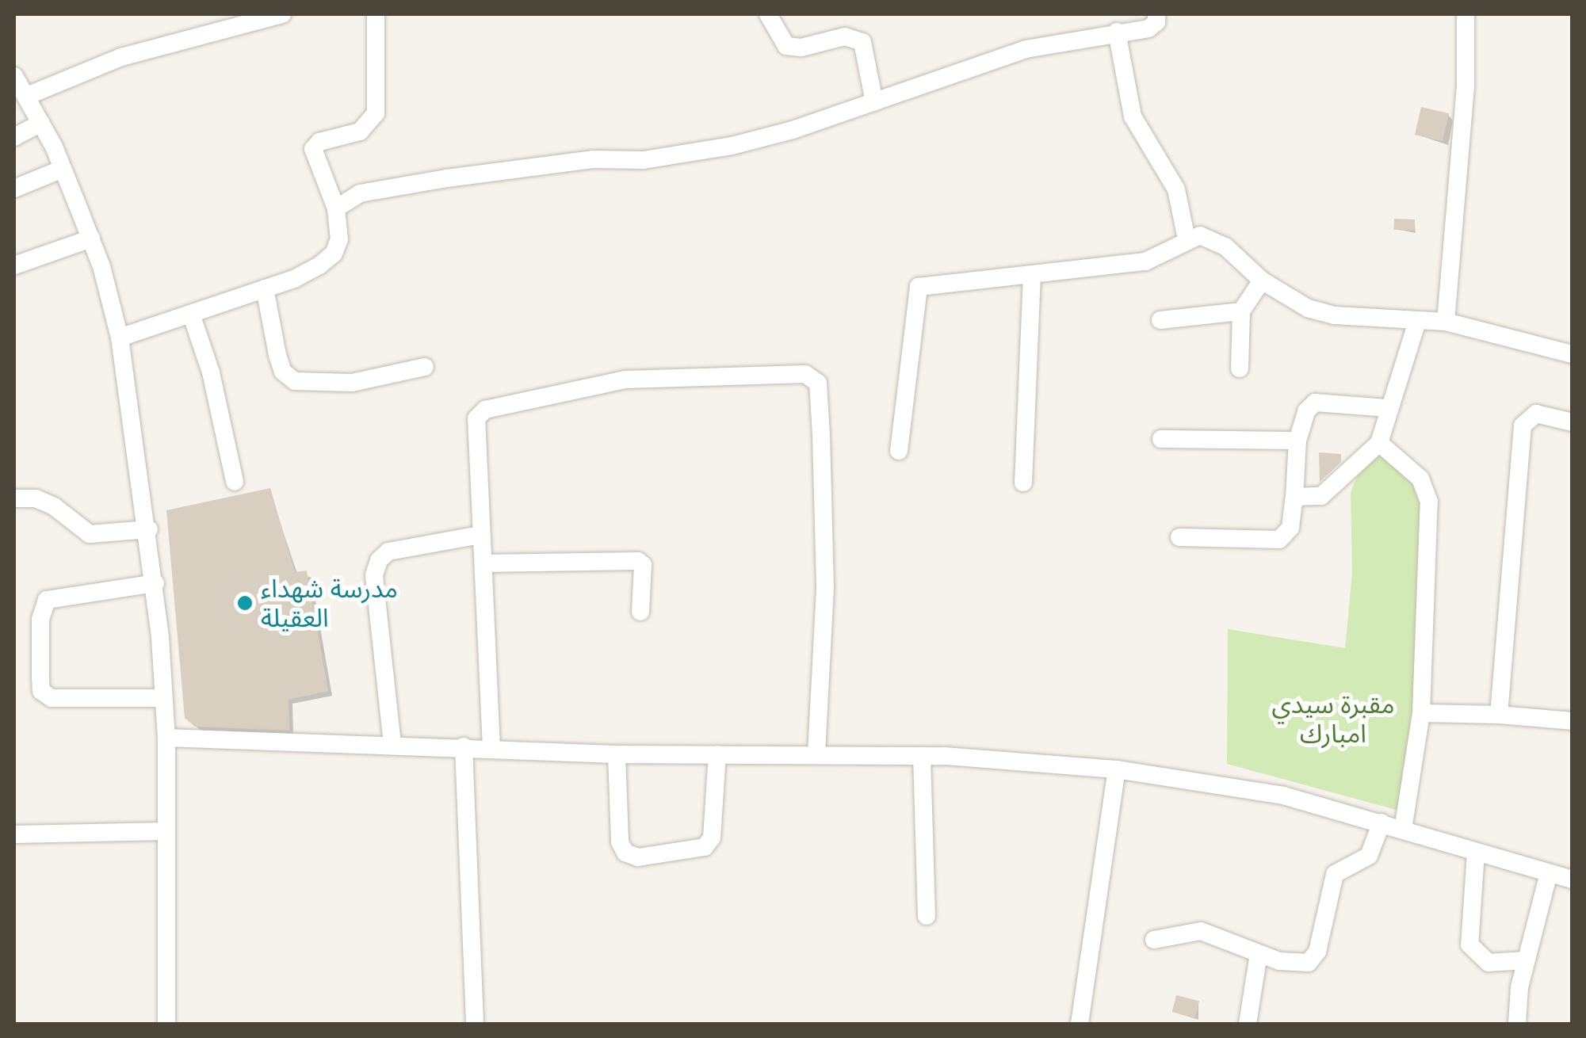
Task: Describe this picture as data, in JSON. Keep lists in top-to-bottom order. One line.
{"parks":["مقبرة سيدي امبارك"],"places":["مدرسة شهداء العقيلة"]}
